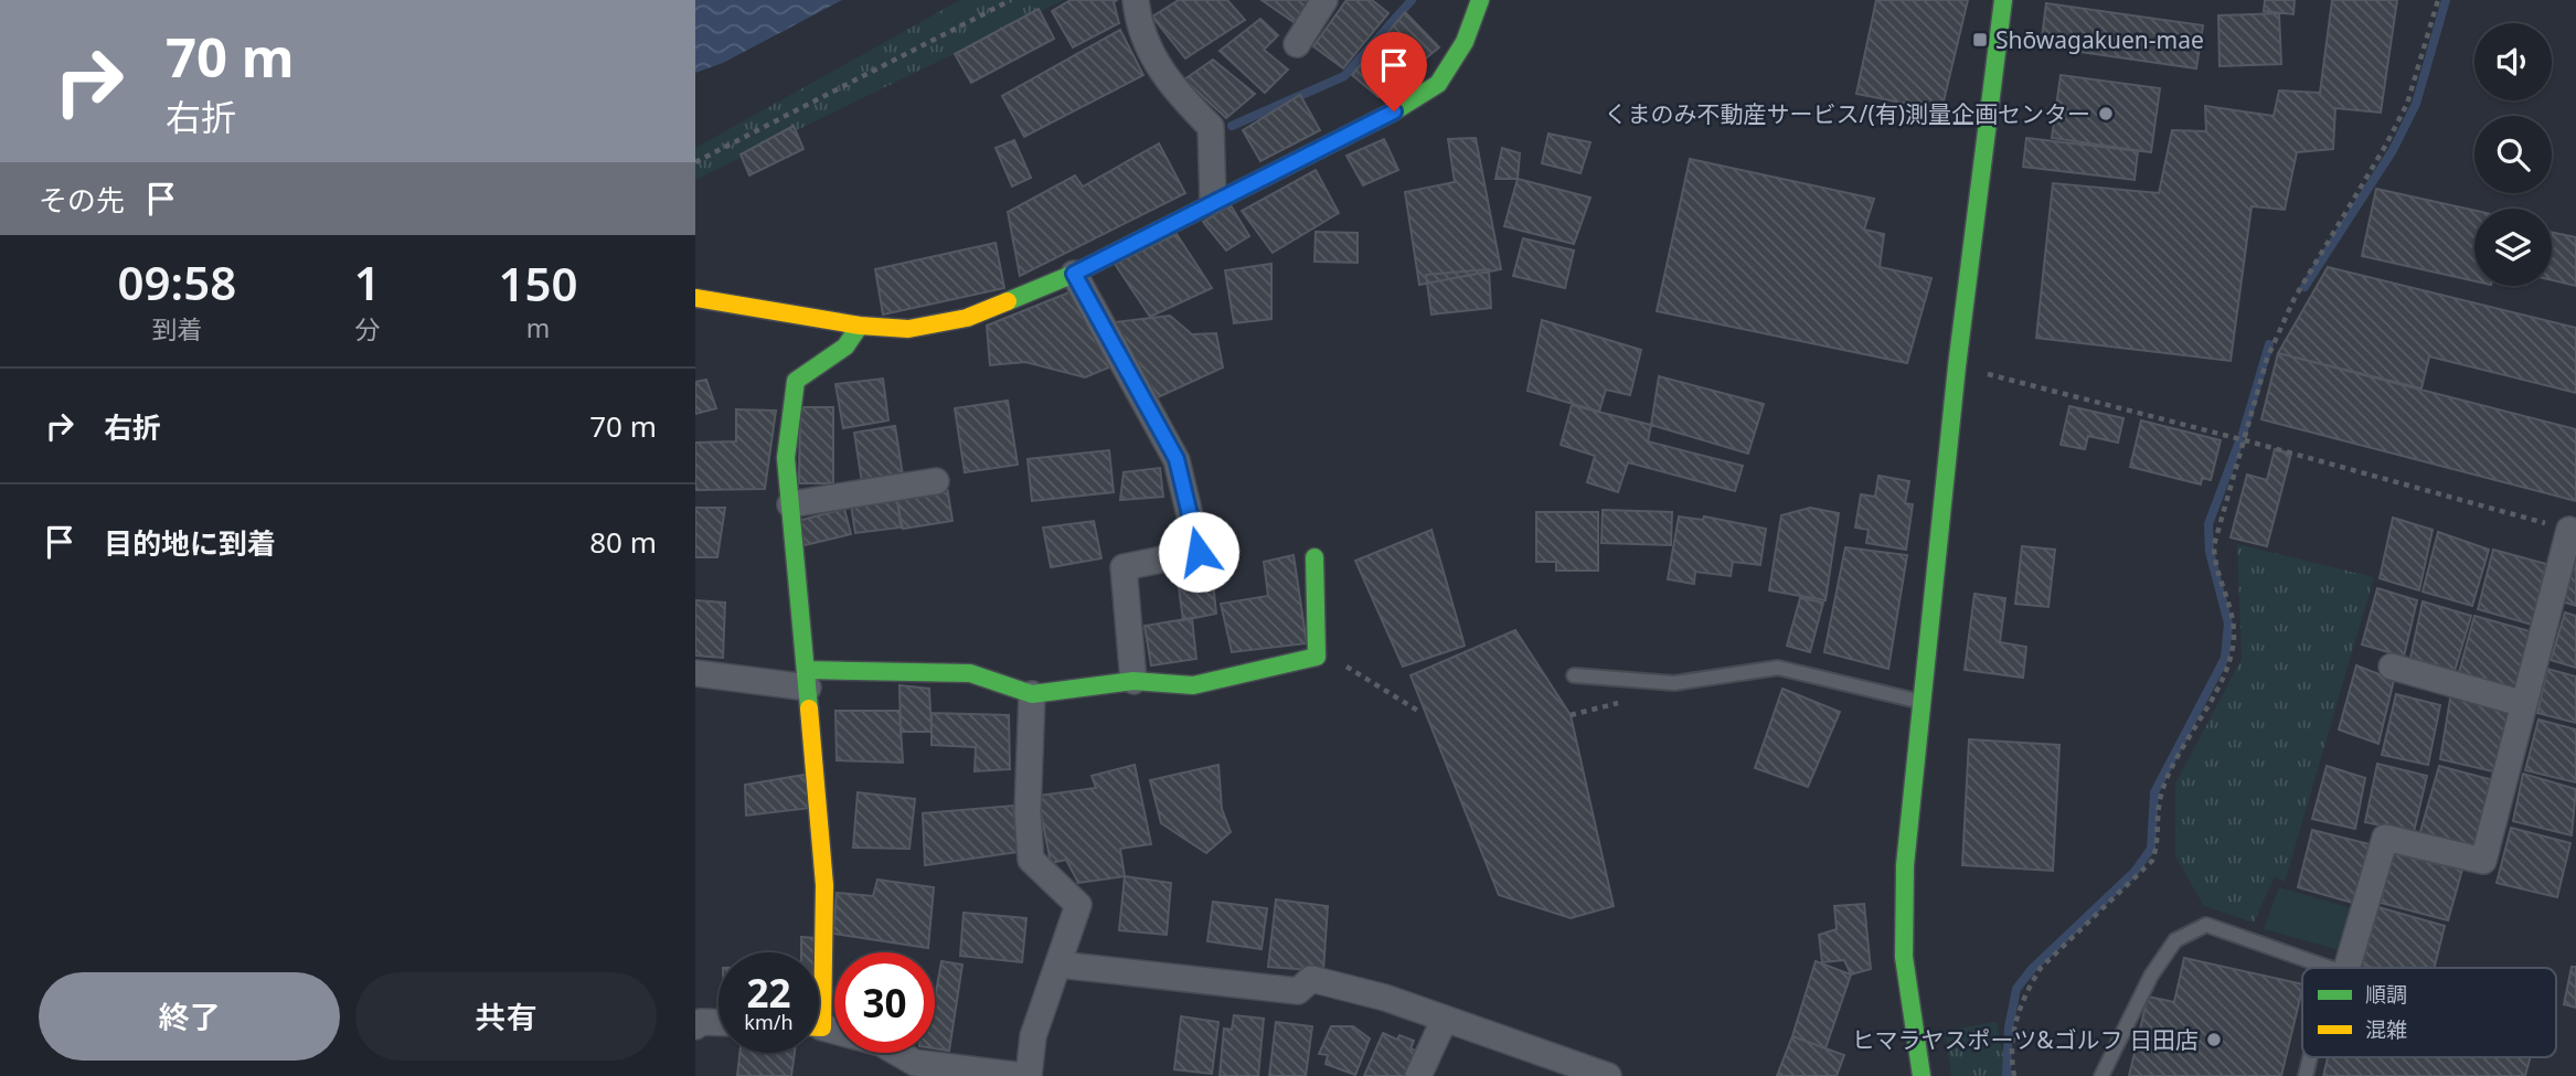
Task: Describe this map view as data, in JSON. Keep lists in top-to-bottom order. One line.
{"places":{"transit":["Shōwagakuen-mae"],"other":["くまのみ不動産サービス/(有)測量企画センター","ヒマラヤスポーツ&ゴルフ 日田店"]},"legend":["順調","混雑"],"page":{"turn":["70 m","右折"],"then":"その先","eta":["09:58","到着","1","分","150","m"],"list":[{"name":"右折","value":"70 m"},{"name":"目的地に到着","value":"80 m"}],"speed":"22 km/h","limit":"30","buttons":["終了","共有"]}}
